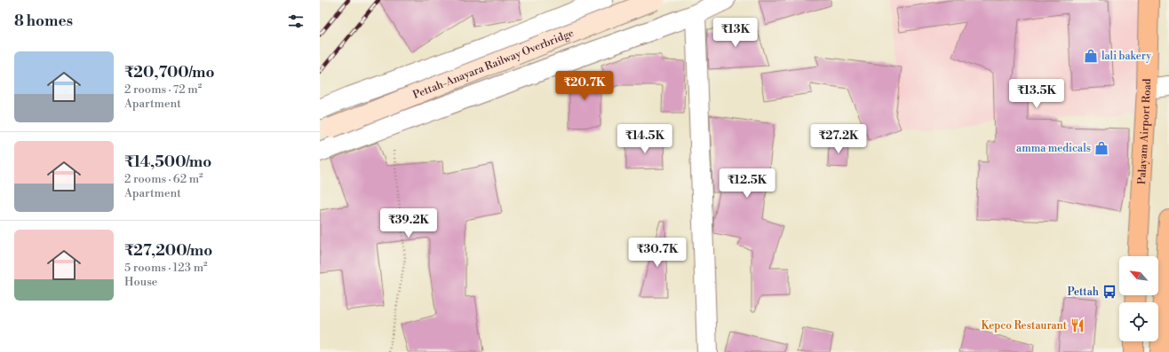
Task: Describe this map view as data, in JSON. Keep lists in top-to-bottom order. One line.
{"streets":{"main road":["Pettah-Anayara Railway Overbridge","Palayam Airport Road"]},"places":{"shop":["lali bakery","amma medicals"],"bus stop":["Pettah"],"restaurant":["Kepco Restaurant"]},"north":"top left","page":{"heading":"8 homes","price":["₹13K","₹20.7K","₹13.5K","₹14.5K","₹27.2K","₹12.5K","₹39.2K","₹30.7K"],"list":[{"name":"₹20,700/mo","note":"2 rooms · 72 m² · Apartment"},{"name":"₹14,500/mo","note":"2 rooms · 62 m² · Apartment"},{"name":"₹27,200/mo","note":"5 rooms · 123 m² · House"}]}}
